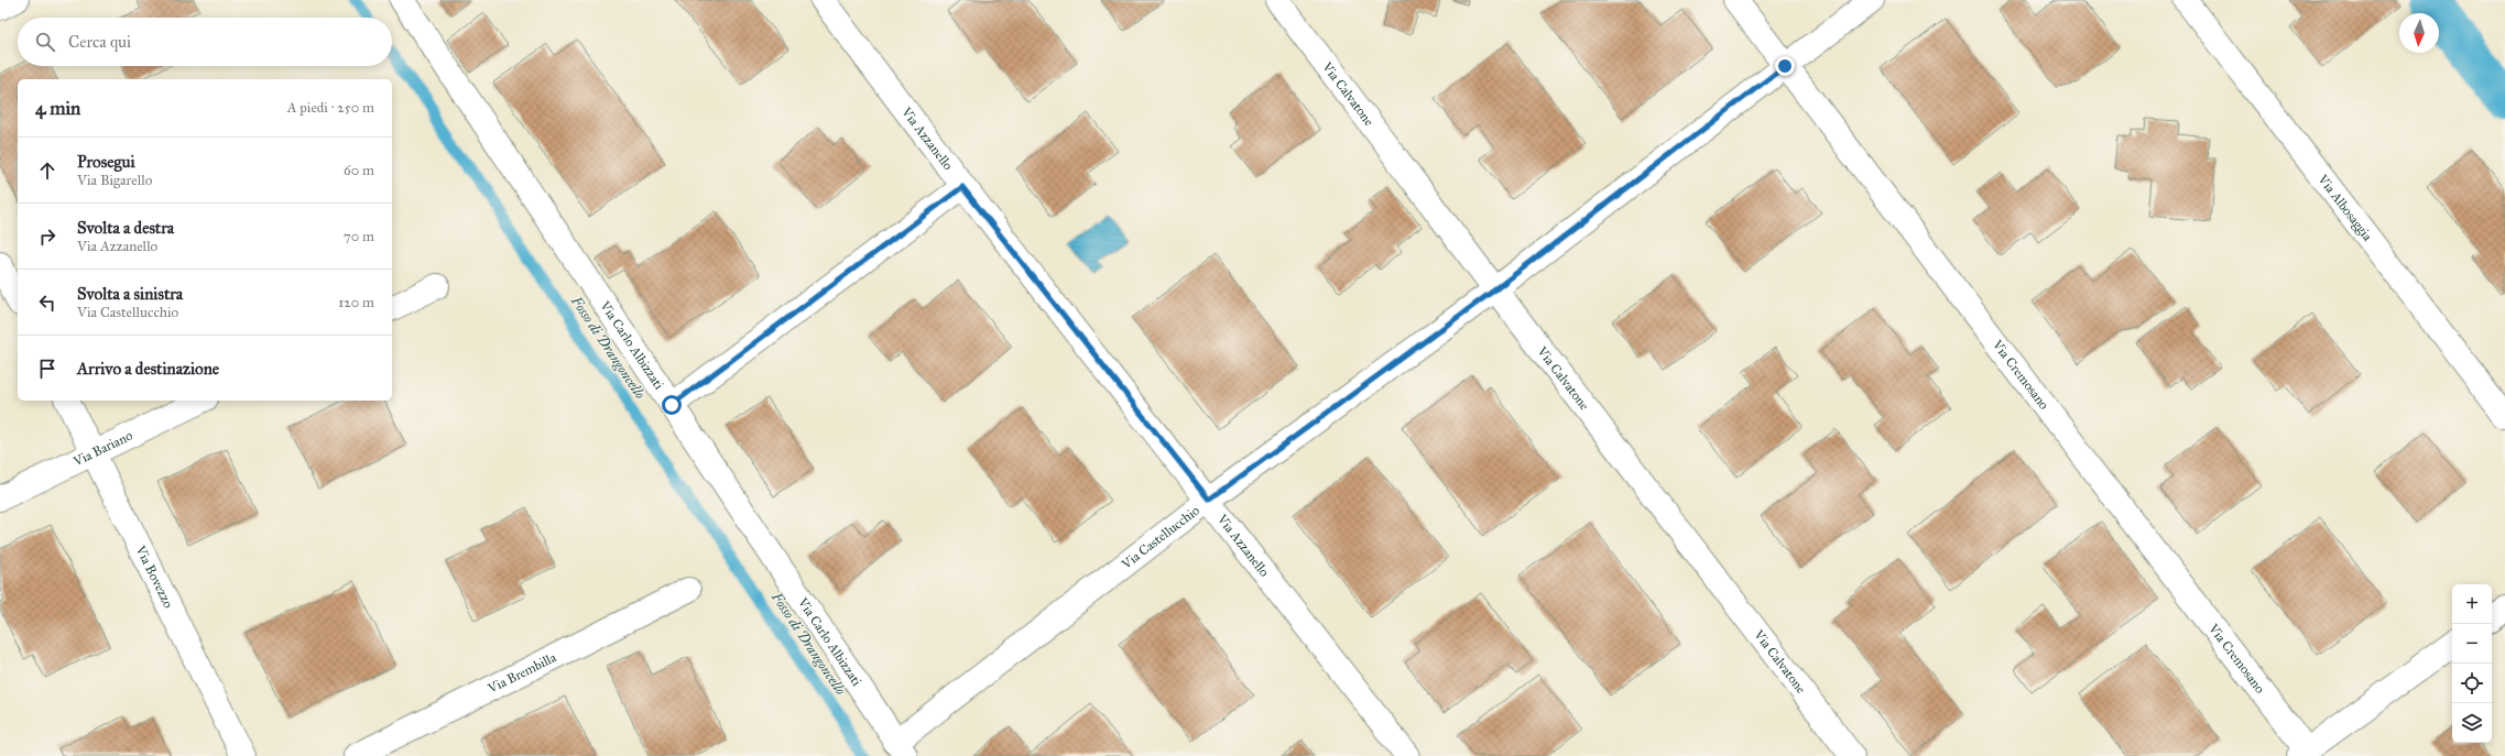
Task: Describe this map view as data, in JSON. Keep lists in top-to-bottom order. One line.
{"streets":{"street":["Via Calvatone","Via Azzanello","Via Albosaggia","Via Carlo Albizzati","Via Cremosano","Via Bariano","Via Castellucchio","Via Bovezzo","Via Brembilla"]},"crossings":[["Via Calvatone","Via Castellucchio"],["Via Azzanello","Via Castellucchio"],["Via Carlo Albizzati","Via Castellucchio"],["Via Cremosano","Via Castellucchio"],["Via Bariano","Via Bovezzo"]],"water":["Fosso di Drangoncello"],"north":"bottom","page":{"search":"Cerca qui","heading":["4 min","A piedi · 250 m"],"list":[["Prosegui","Via Bigarello","60 m"],["Svolta a destra","Via Azzanello","70 m"],["Svolta a sinistra","Via Castellucchio","120 m"],"Arrivo a destinazione"],"map_buttons":["+","−"]}}
